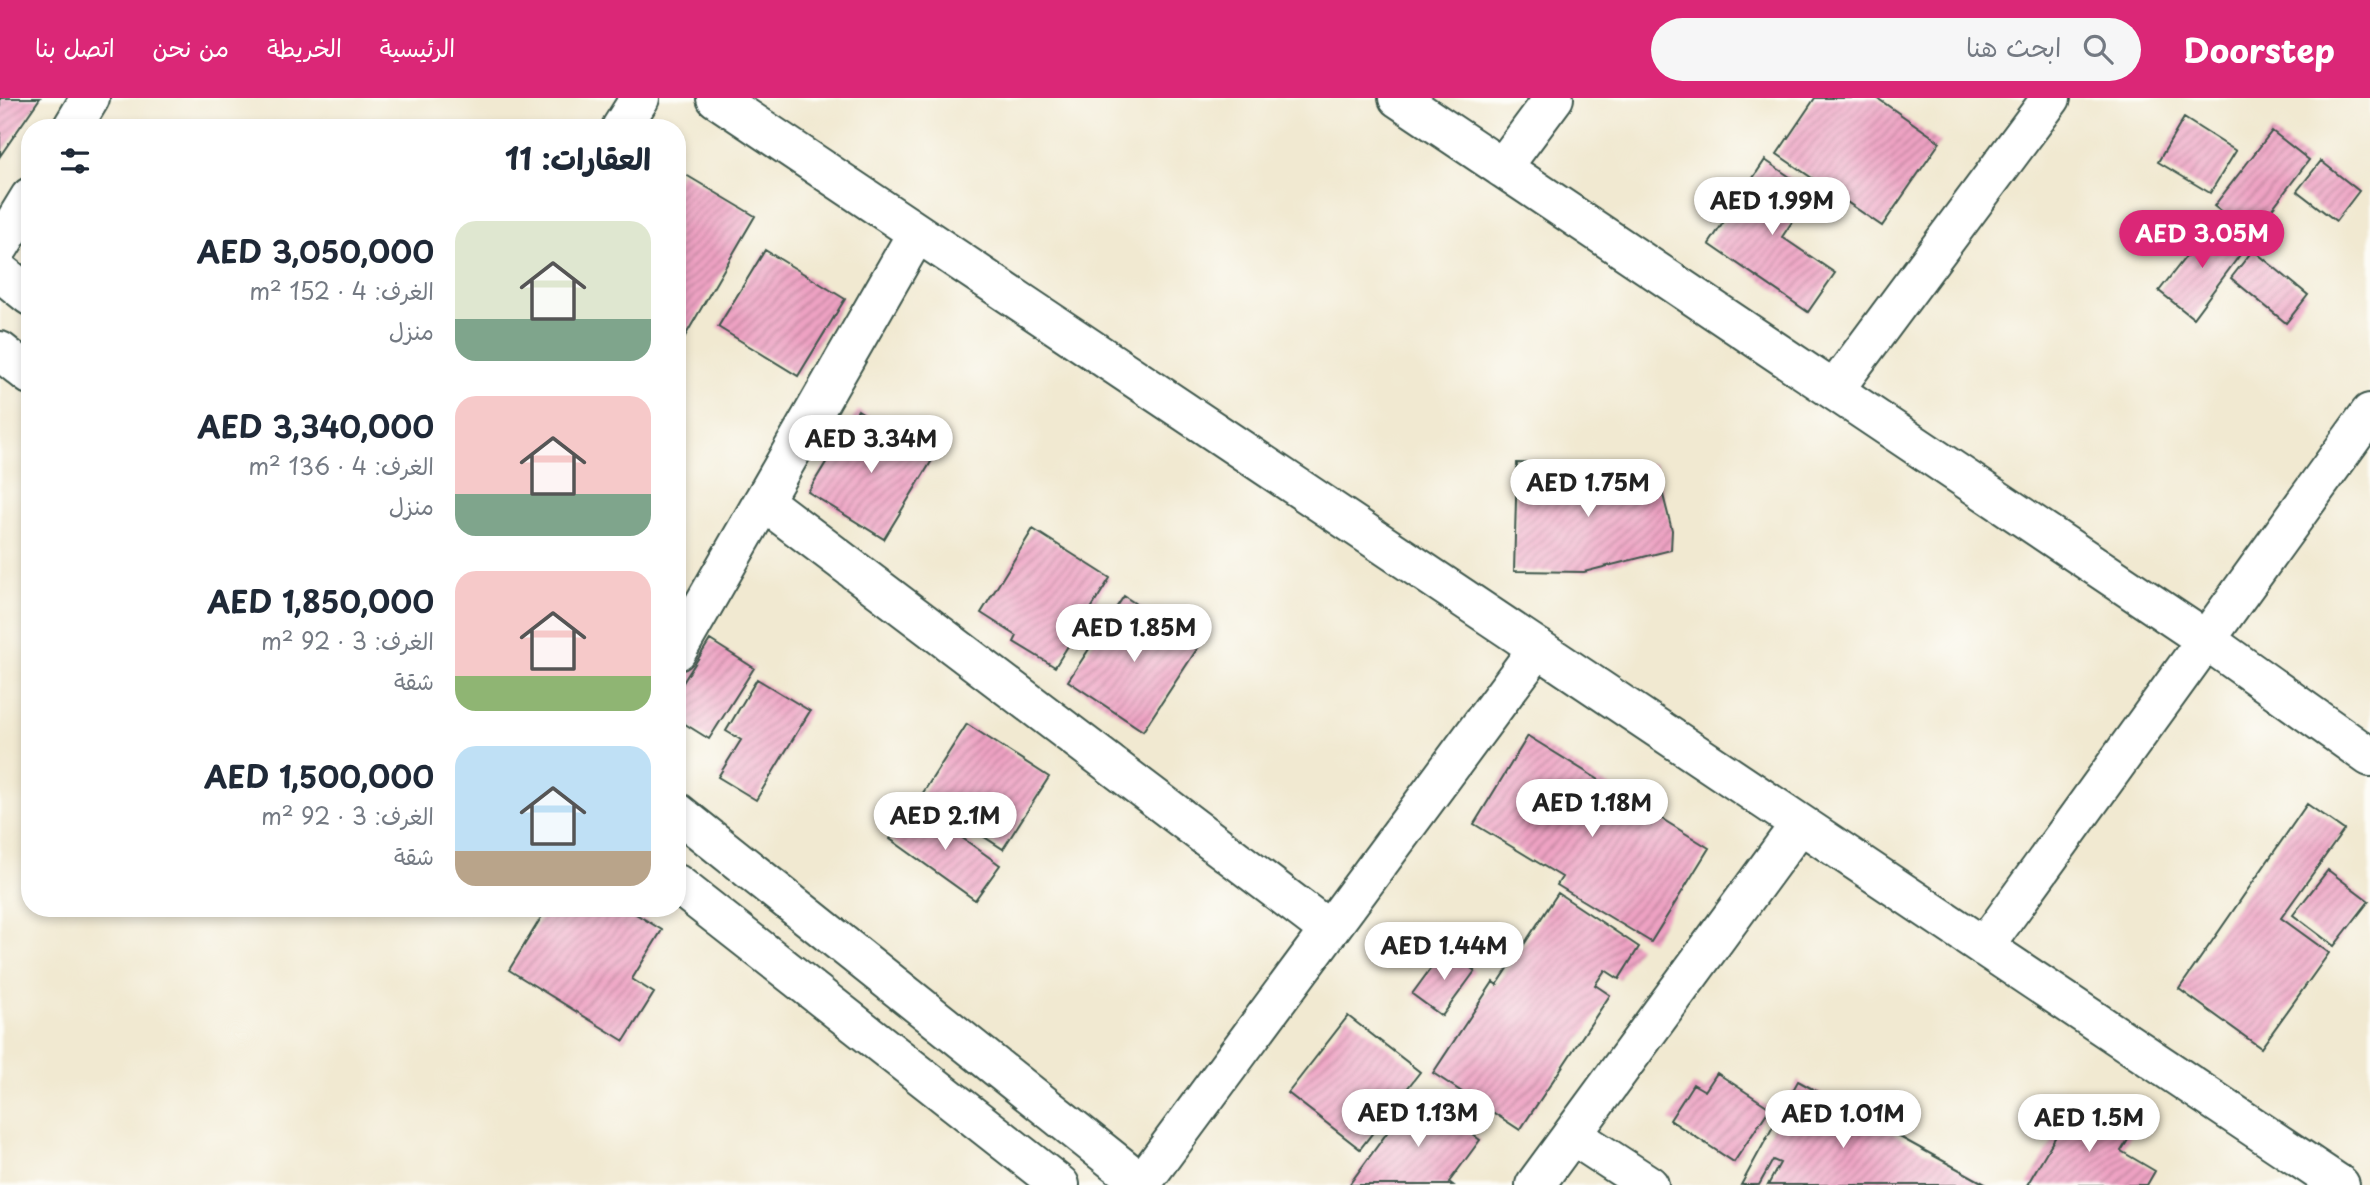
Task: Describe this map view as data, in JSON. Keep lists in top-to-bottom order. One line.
{"page":{"header":"Doorstep","search":"ابحث هنا","nav":["الرئيسية","الخريطة","من نحن","اتصل بنا"],"heading":"العقارات: 11","price":["AED 1.99M","AED 3.05M","AED 3.34M","AED 1.75M","AED 1.85M","AED 1.18M","AED 2.1M","AED 1.44M","AED 1.13M","AED 1.01M","AED 1.5M"],"list":[{"name":"AED 3,050,000","note":"الغرف: 4 · 152 m² · منزل"},{"name":"AED 3,340,000","note":"الغرف: 4 · 136 m² · منزل"},{"name":"AED 1,850,000","note":"الغرف: 3 · 92 m² · شقة"},{"name":"AED 1,500,000","note":"الغرف: 3 · 92 m² · شقة"}]}}
